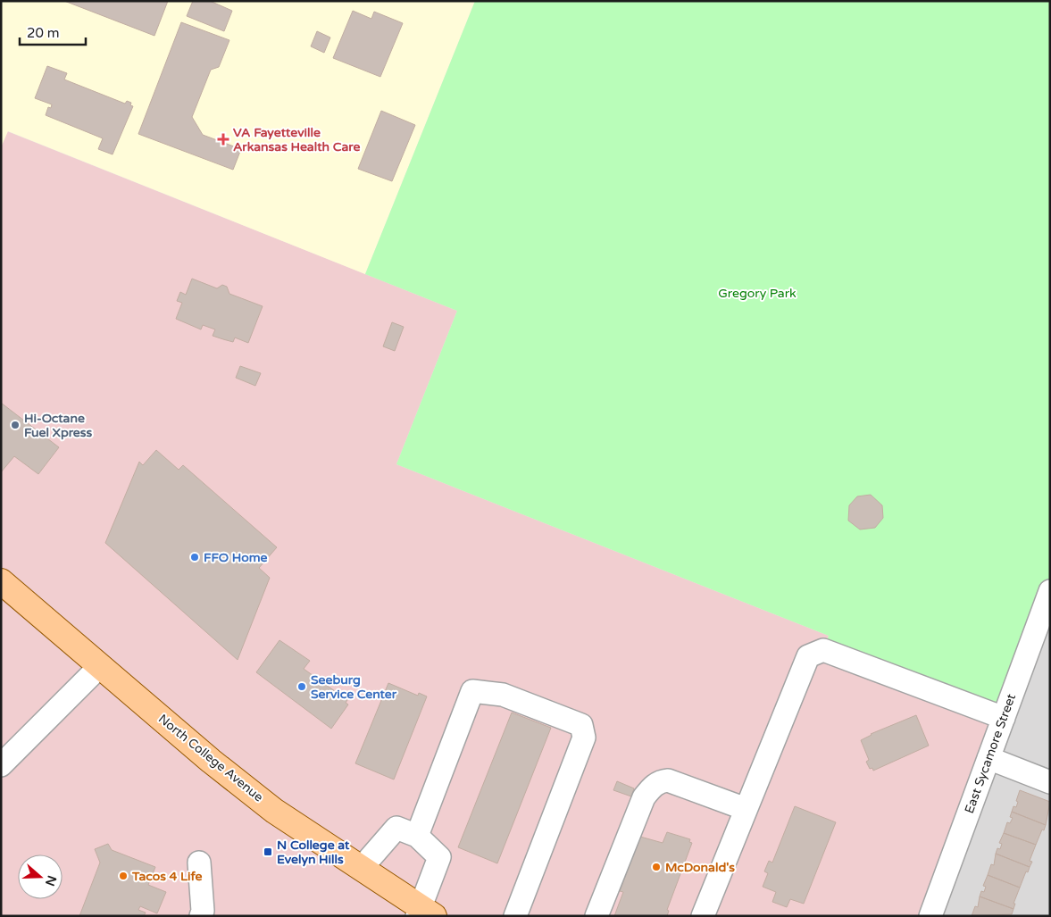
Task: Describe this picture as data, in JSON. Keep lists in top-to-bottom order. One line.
{"streets":{"main road":["North College Avenue"],"street":["East Sycamore Street"]},"parks":["Gregory Park"],"places":{"health":["VA Fayetteville Arkansas Health Care"],"other":["Hi-Octane Fuel Xpress","FFO Home","Seeburg Service Center","McDonald's","Tacos 4 Life"],"transit":["N College at Evelyn Hills"]},"scale_bar":"20 m","north":"right"}
